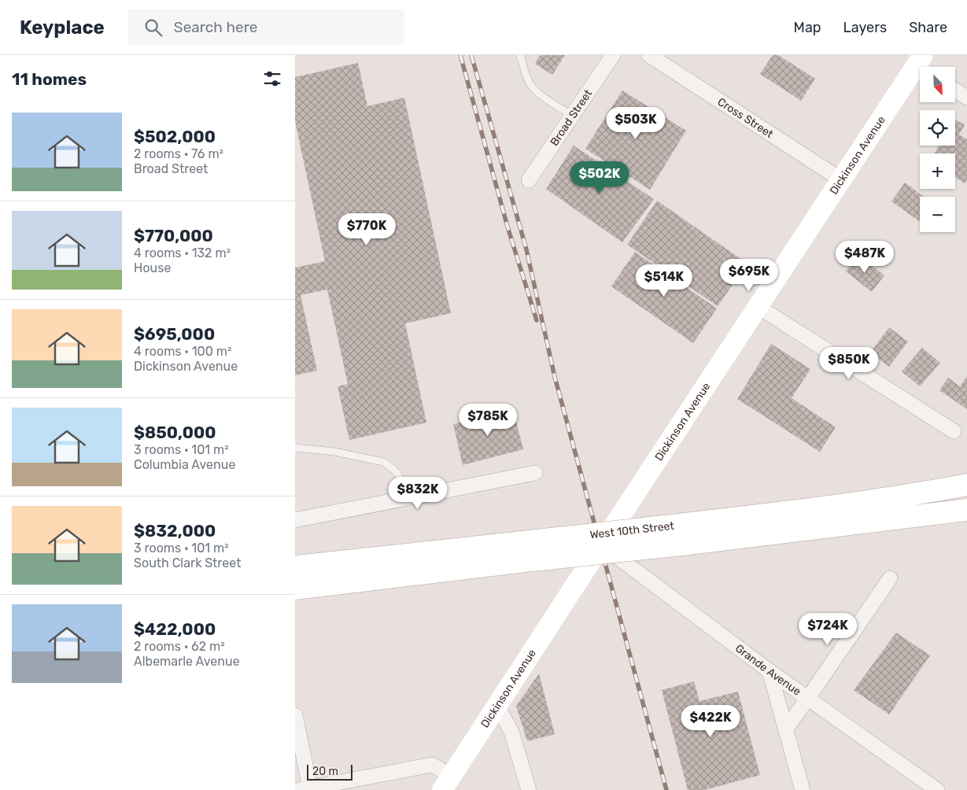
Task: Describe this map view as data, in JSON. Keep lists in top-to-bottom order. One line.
{"streets":{"main road":["Dickinson Avenue","West 10th Street"],"street":["Cross Street","Broad Street","Grande Avenue"]},"crossings":[["Cross Street","Dickinson Avenue"],["Dickinson Avenue","Grande Avenue"]],"scale_bar":"20 m","north":"bottom right","page":{"header":"Keyplace","search":"Search here","nav":["Map","Layers","Share"],"heading":"11 homes","map_buttons":["+","−"],"list":[{"name":"$502,000","note":"2 rooms · 76 m² · Broad Street"},{"name":"$770,000","note":"4 rooms · 132 m² · House"},{"name":"$695,000","note":"4 rooms · 100 m² · Dickinson Avenue"},{"name":"$850,000","note":"3 rooms · 101 m² · Columbia Avenue"},{"name":"$832,000","note":"3 rooms · 101 m² · South Clark Street"},{"name":"$422,000","note":"2 rooms · 62 m² · Albemarle Avenue"}],"price":["$503K","$502K","$770K","$487K","$695K","$514K","$850K","$785K","$832K","$724K","$422K"],"scale":"20 m"}}
